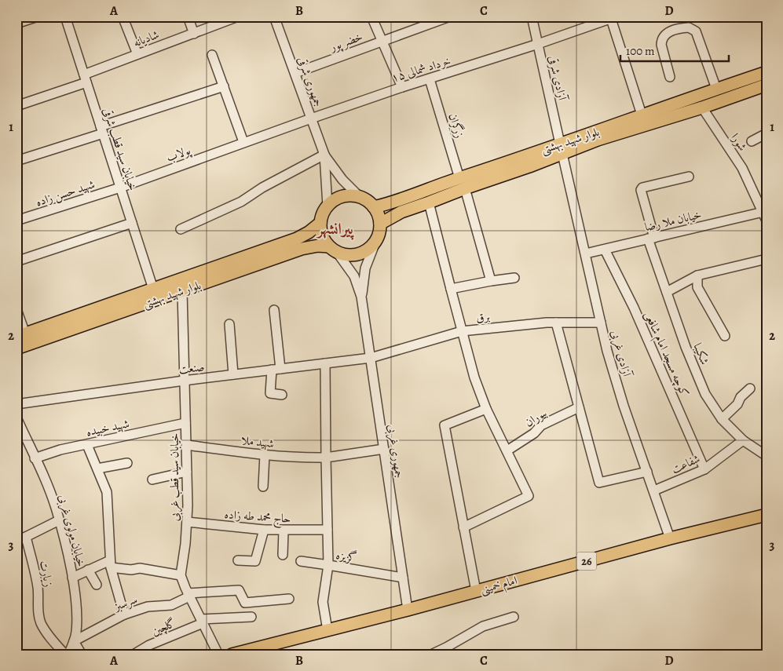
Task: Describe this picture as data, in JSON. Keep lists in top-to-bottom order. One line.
{"streets":{"main road":["بلوار شهید بهشتی","26","امام خمینی"],"street":["شادیانه","خضر پور","۱۵ خرداد شمالی","آزادی شرقی","جمهوری شرقی","زرگران","شورا","خیابان سید قطب شرقی","پولاب","شهید حسن زاده","خیابان ملا رضا","برق","آزادی غربی","کوچه مسجد امام شافعی","شکیبا","صنعت","بیوران","شهید خبیده","شهید ملا","جمهوری غربی","شفاعت","خیابان سید قطب غربی","حاج محمد طه زاده","خیابان مولوی غربی","گزیزه","زیارت","سرسبز","گلچین"]},"crossings":[["شادیانه","خیابان سید قطب شرقی"],["خضر پور","جمهوری شرقی"],["۱۵ خرداد شمالی","آزادی شرقی"],["۱۵ خرداد شمالی","جمهوری شرقی"],["۱۵ خرداد شمالی","زرگران"],["۱۵ خرداد شمالی","پولاب"],["آزادی شرقی","بلوار شهید بهشتی"],["آزادی شرقی","آزادی غربی"],["زرگران","بلوار شهید بهشتی"],["بلوار شهید بهشتی","شورا"],["بلوار شهید بهشتی","خیابان سید قطب شرقی"],["بلوار شهید بهشتی","خیابان سید قطب غربی"],["شورا","خیابان ملا رضا"],["خیابان سید قطب شرقی","پولاب"],["خیابان سید قطب شرقی","شهید حسن زاده"],["پولاب","شهید حسن زاده"],["خیابان ملا رضا","آزادی غربی"],["خیابان ملا رضا","کوچه مسجد امام شافعی"],["خیابان ملا رضا","شکیبا"],["برق","آزادی غربی"],["برق","صنعت"],["برق","جمهوری غربی"],["آزادی غربی","شفاعت"],["آزادی غربی","امام خمینی"],["کوچه مسجد امام شافعی","شفاعت"],["شکیبا","شفاعت"],["صنعت","جمهوری غربی"],["صنعت","خیابان سید قطب غربی"],["شهید خبیده","خیابان سید قطب غربی"],["شهید خبیده","خیابان مولوی غربی"],["شهید ملا","جمهوری غربی"],["شهید ملا","خیابان سید قطب غربی"],["جمهوری غربی","گزیزه"],["جمهوری غربی","امام خمینی"],["خیابان سید قطب غربی","حاج محمد طه زاده"],["خیابان سید قطب غربی","سرسبز"],["خیابان سید قطب غربی","گلچین"],["خیابان مولوی غربی","زیارت"],["خیابان مولوی غربی","سرسبز"],["گزیزه","امام خمینی"]],"districts":["پیرانشهر"],"scale_bar":"100 m","grid":{"columns":["A","B","C","D"],"rows":["1","2","3"]}}
